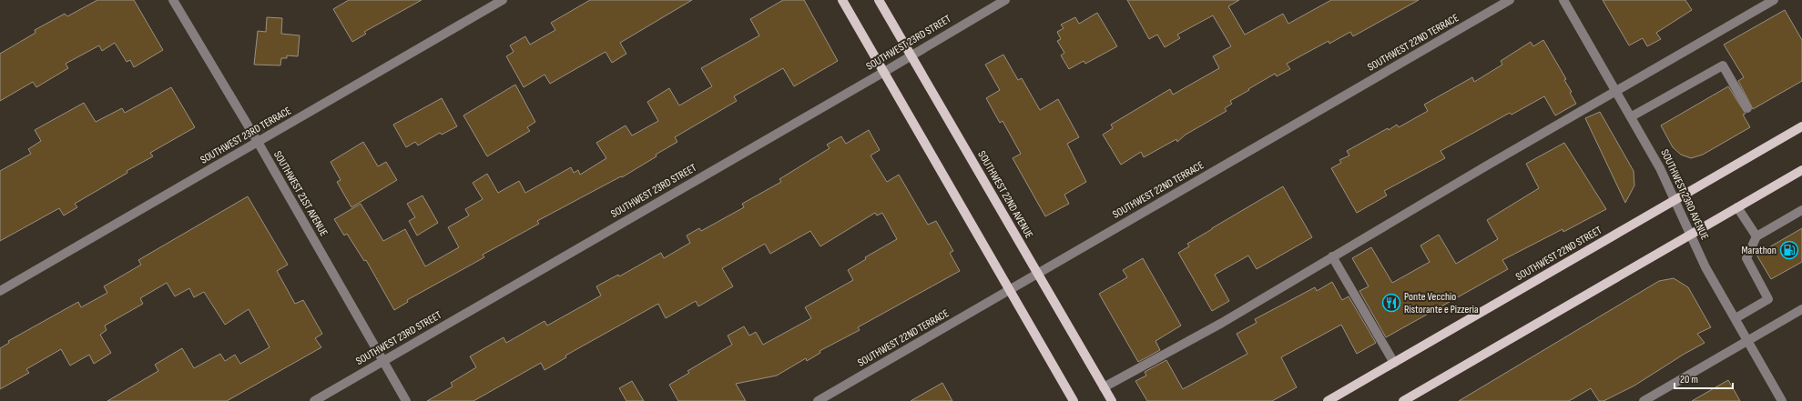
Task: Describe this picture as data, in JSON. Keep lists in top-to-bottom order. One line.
{"streets":{"main road":["SOUTHWEST 22ND AVENUE","SOUTHWEST 22ND STREET"],"street":["SOUTHWEST 23RD STREET","SOUTHWEST 22ND TERRACE","SOUTHWEST 23RD TERRACE","SOUTHWEST 21ST AVENUE","SOUTHWEST 23RD AVENUE"]},"crossings":[["SOUTHWEST 23RD STREET","SOUTHWEST 21ST AVENUE"],["SOUTHWEST 23RD STREET","SOUTHWEST 22ND AVENUE"],["SOUTHWEST 22ND TERRACE","SOUTHWEST 22ND AVENUE"],["SOUTHWEST 23RD TERRACE","SOUTHWEST 21ST AVENUE"],["SOUTHWEST 23RD AVENUE","SOUTHWEST 22ND STREET"]],"places":{"fuel station":["Marathon"],"restaurant":["Ponte Vecchio Ristorante e Pizzeria"]},"scale_bar":"20 m"}
